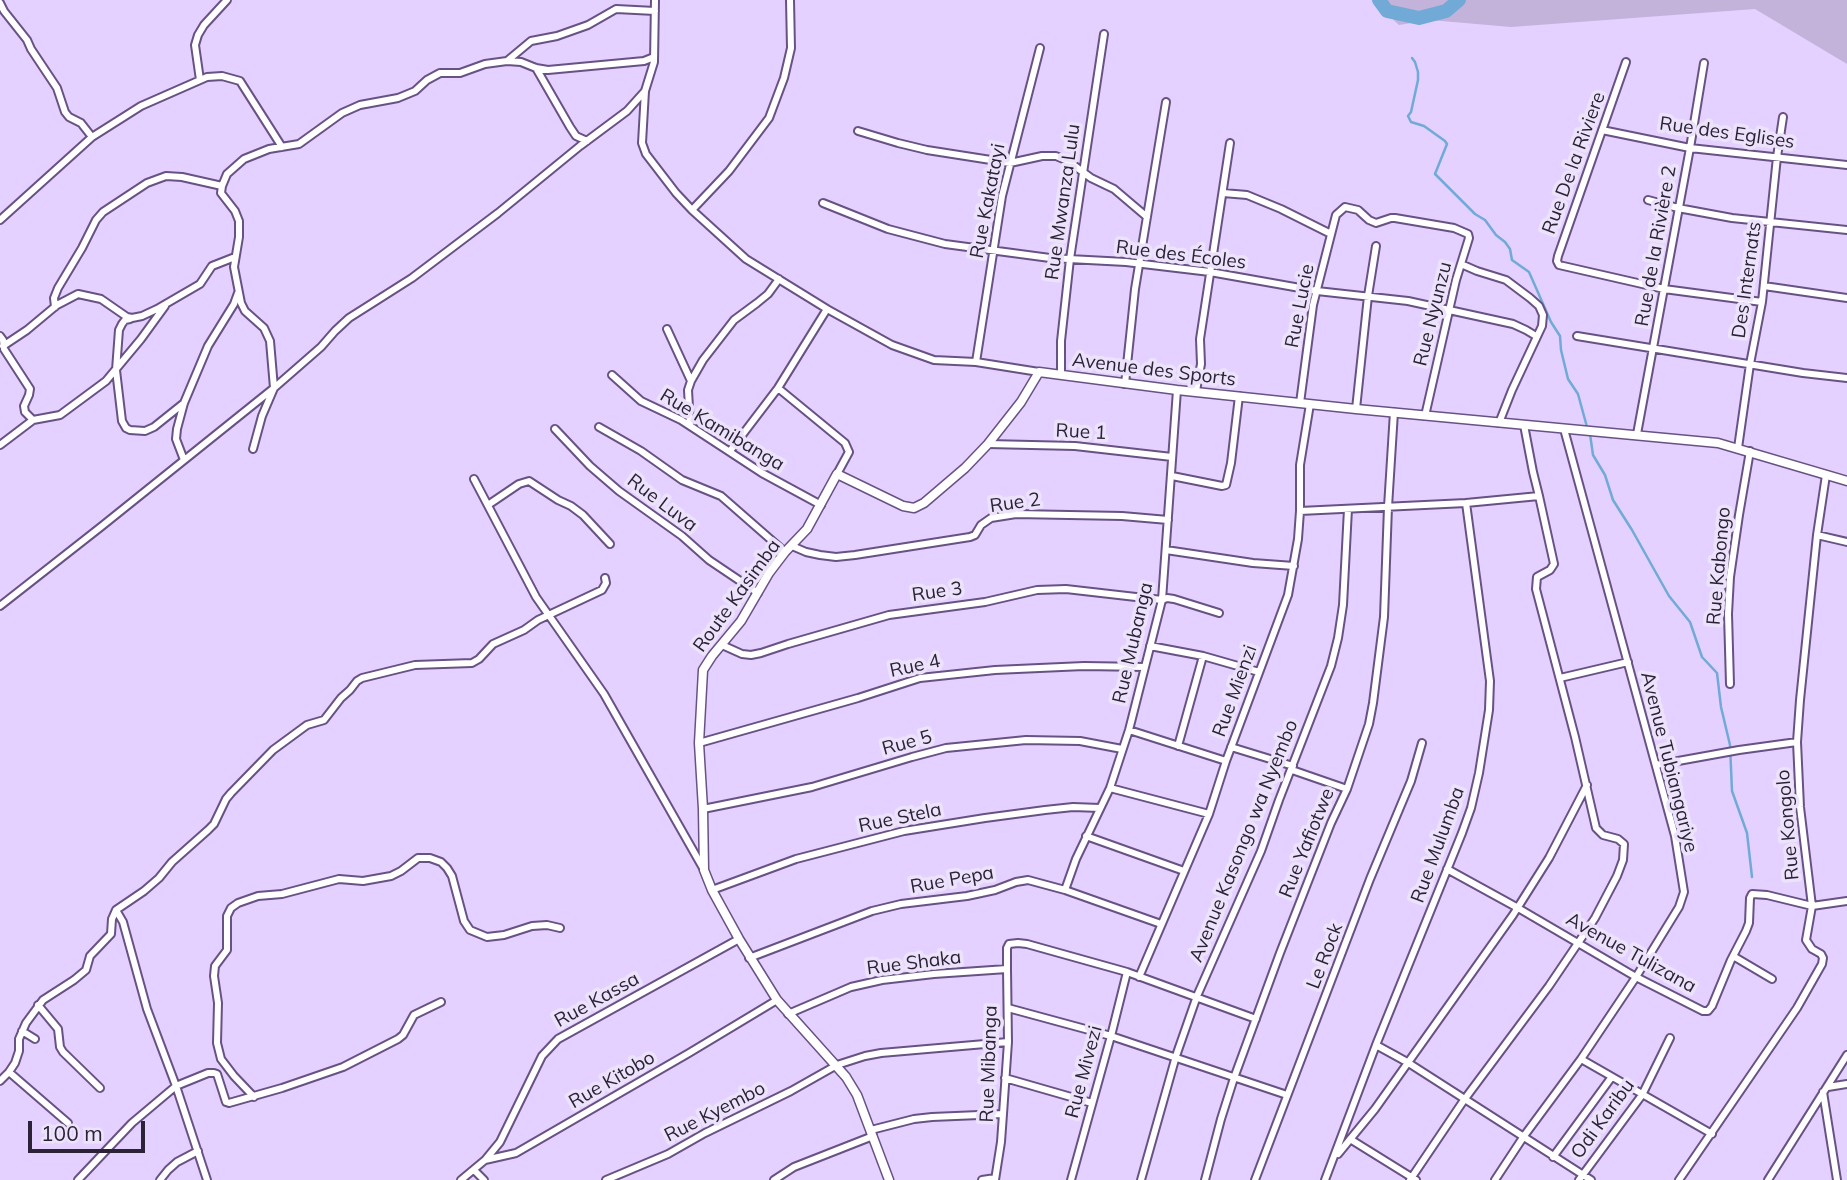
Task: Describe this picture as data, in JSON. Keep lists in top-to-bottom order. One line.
{"streets":{"street":["Rue des Eglises","Rue De la Riviere","Rue Kakatayi","Rue Mwanza Lulu","Rue de la Rivière 2","Rue des Écoles","Des Internats","Rue Lucie","Rue Nyunzu","Avenue des Sports","Rue Kamibanga","Rue 1","Rue Luva","Rue 2","Rue Kabongo","Rue 3","Route Kasimba","Rue Mubanga","Rue 4","Rue Mienzi","Rue 5","Avenue Tubiangariye","Rue Stela","Rue Kongolo","Avenue Kasongo wa Nyembo","Rue Yafiotwe","Rue Mulumba","Rue Pepa","Avenue Tulizana","Le Rock","Rue Shaka","Rue Kassa","Rue Mibanga","Rue Mivezi","Rue Kitobo","Rue Kyembo","Odi Karibu"]},"crossings":[["Rue des Eglises","Rue De la Riviere"],["Rue des Eglises","Rue de la Rivière 2"],["Rue des Eglises","Des Internats"],["Rue De la Riviere","Rue de la Rivière 2"],["Rue Kakatayi","Rue des Écoles"],["Rue Kakatayi","Avenue des Sports"],["Rue Mwanza Lulu","Rue des Écoles"],["Rue Mwanza Lulu","Avenue des Sports"],["Rue de la Rivière 2","Avenue des Sports"],["Rue des Écoles","Rue Lucie"],["Rue des Écoles","Rue Nyunzu"],["Rue Lucie","Rue Nyunzu"],["Rue Lucie","Avenue des Sports"],["Rue Lucie","Rue Mienzi"],["Rue Nyunzu","Avenue des Sports"],["Avenue des Sports","Rue Mubanga"],["Avenue des Sports","Rue Mienzi"],["Avenue des Sports","Avenue Tubiangariye"],["Avenue des Sports","Rue Yafiotwe"],["Rue Kamibanga","Route Kasimba"],["Rue 1","Rue Mubanga"],["Rue Luva","Route Kasimba"],["Rue 2","Route Kasimba"],["Rue 2","Rue Mubanga"],["Rue 3","Route Kasimba"],["Rue 3","Rue Mubanga"],["Route Kasimba","Rue 4"],["Route Kasimba","Rue 5"],["Route Kasimba","Rue Stela"],["Route Kasimba","Rue Pepa"],["Route Kasimba","Rue Shaka"],["Route Kasimba","Rue Kassa"],["Route Kasimba","Rue Kitobo"],["Route Kasimba","Rue Kyembo"],["Rue Mubanga","Rue 4"],["Rue Mubanga","Rue 5"],["Rue Mubanga","Rue Stela"],["Rue Mubanga","Rue Pepa"],["Rue Mienzi","Rue Pepa"],["Avenue Tubiangariye","Avenue Tulizana"],["Rue Kongolo","Avenue Tulizana"],["Rue Mulumba","Avenue Tulizana"],["Rue Shaka","Rue Mibanga"],["Rue Kassa","Rue Kitobo"],["Rue Mibanga","Rue Mivezi"],["Rue Mibanga","Rue Kyembo"]],"scale_bar":"100 m"}
